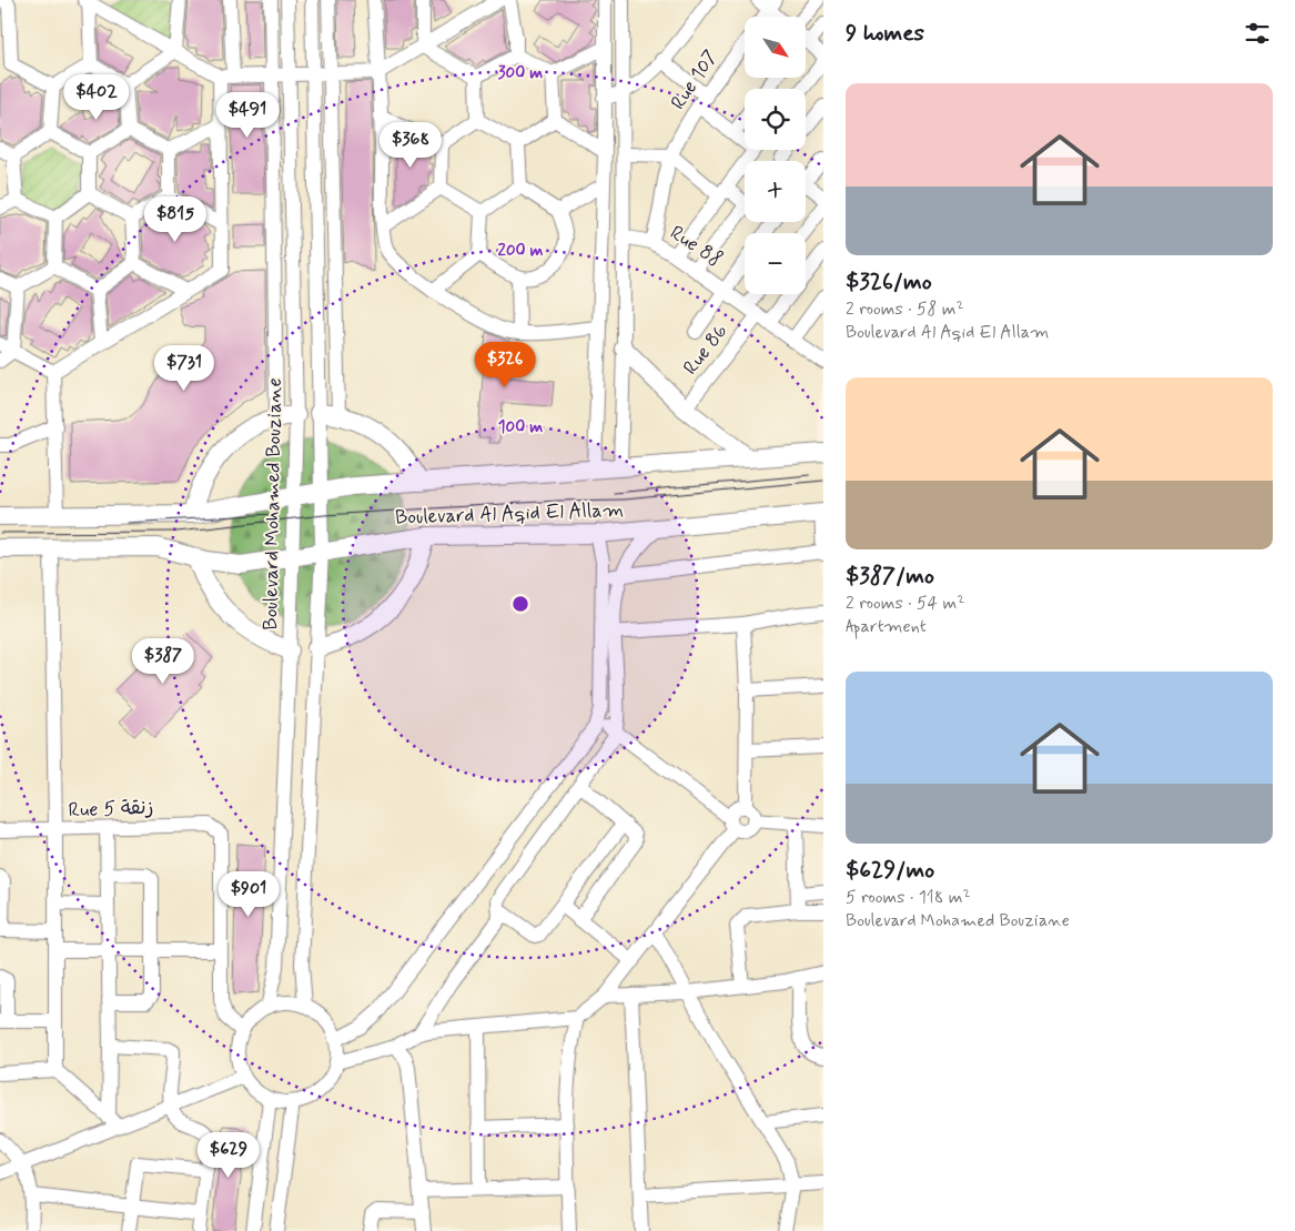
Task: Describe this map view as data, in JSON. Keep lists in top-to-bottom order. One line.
{"streets":{"main road":["Boulevard Al Aqid El Allam"],"street":["Rue 107","Rue 88","Rue 86","Boulevard Mohamed Bouziane","Rue 5 زنقة"]},"crossings":[["Rue 107","Rue 88"],["Rue 88","Rue 86"],["Boulevard Mohamed Bouziane","Boulevard Al Aqid El Allam"]],"north":"bottom right","page":{"heading":"9 homes","map_buttons":["+","−"],"list":[{"name":"$326/mo","note":"2 rooms · 58 m² · Boulevard Al Aqid El Allam"},{"name":"$387/mo","note":"2 rooms · 54 m² · Apartment"},{"name":"$629/mo","note":"5 rooms · 118 m² · Boulevard Mohamed Bouziane"}],"price":["$402","$491","$368","$815","$326","$731","$387","$901","$629"]},"rings":["300 m","200 m","100 m"]}
